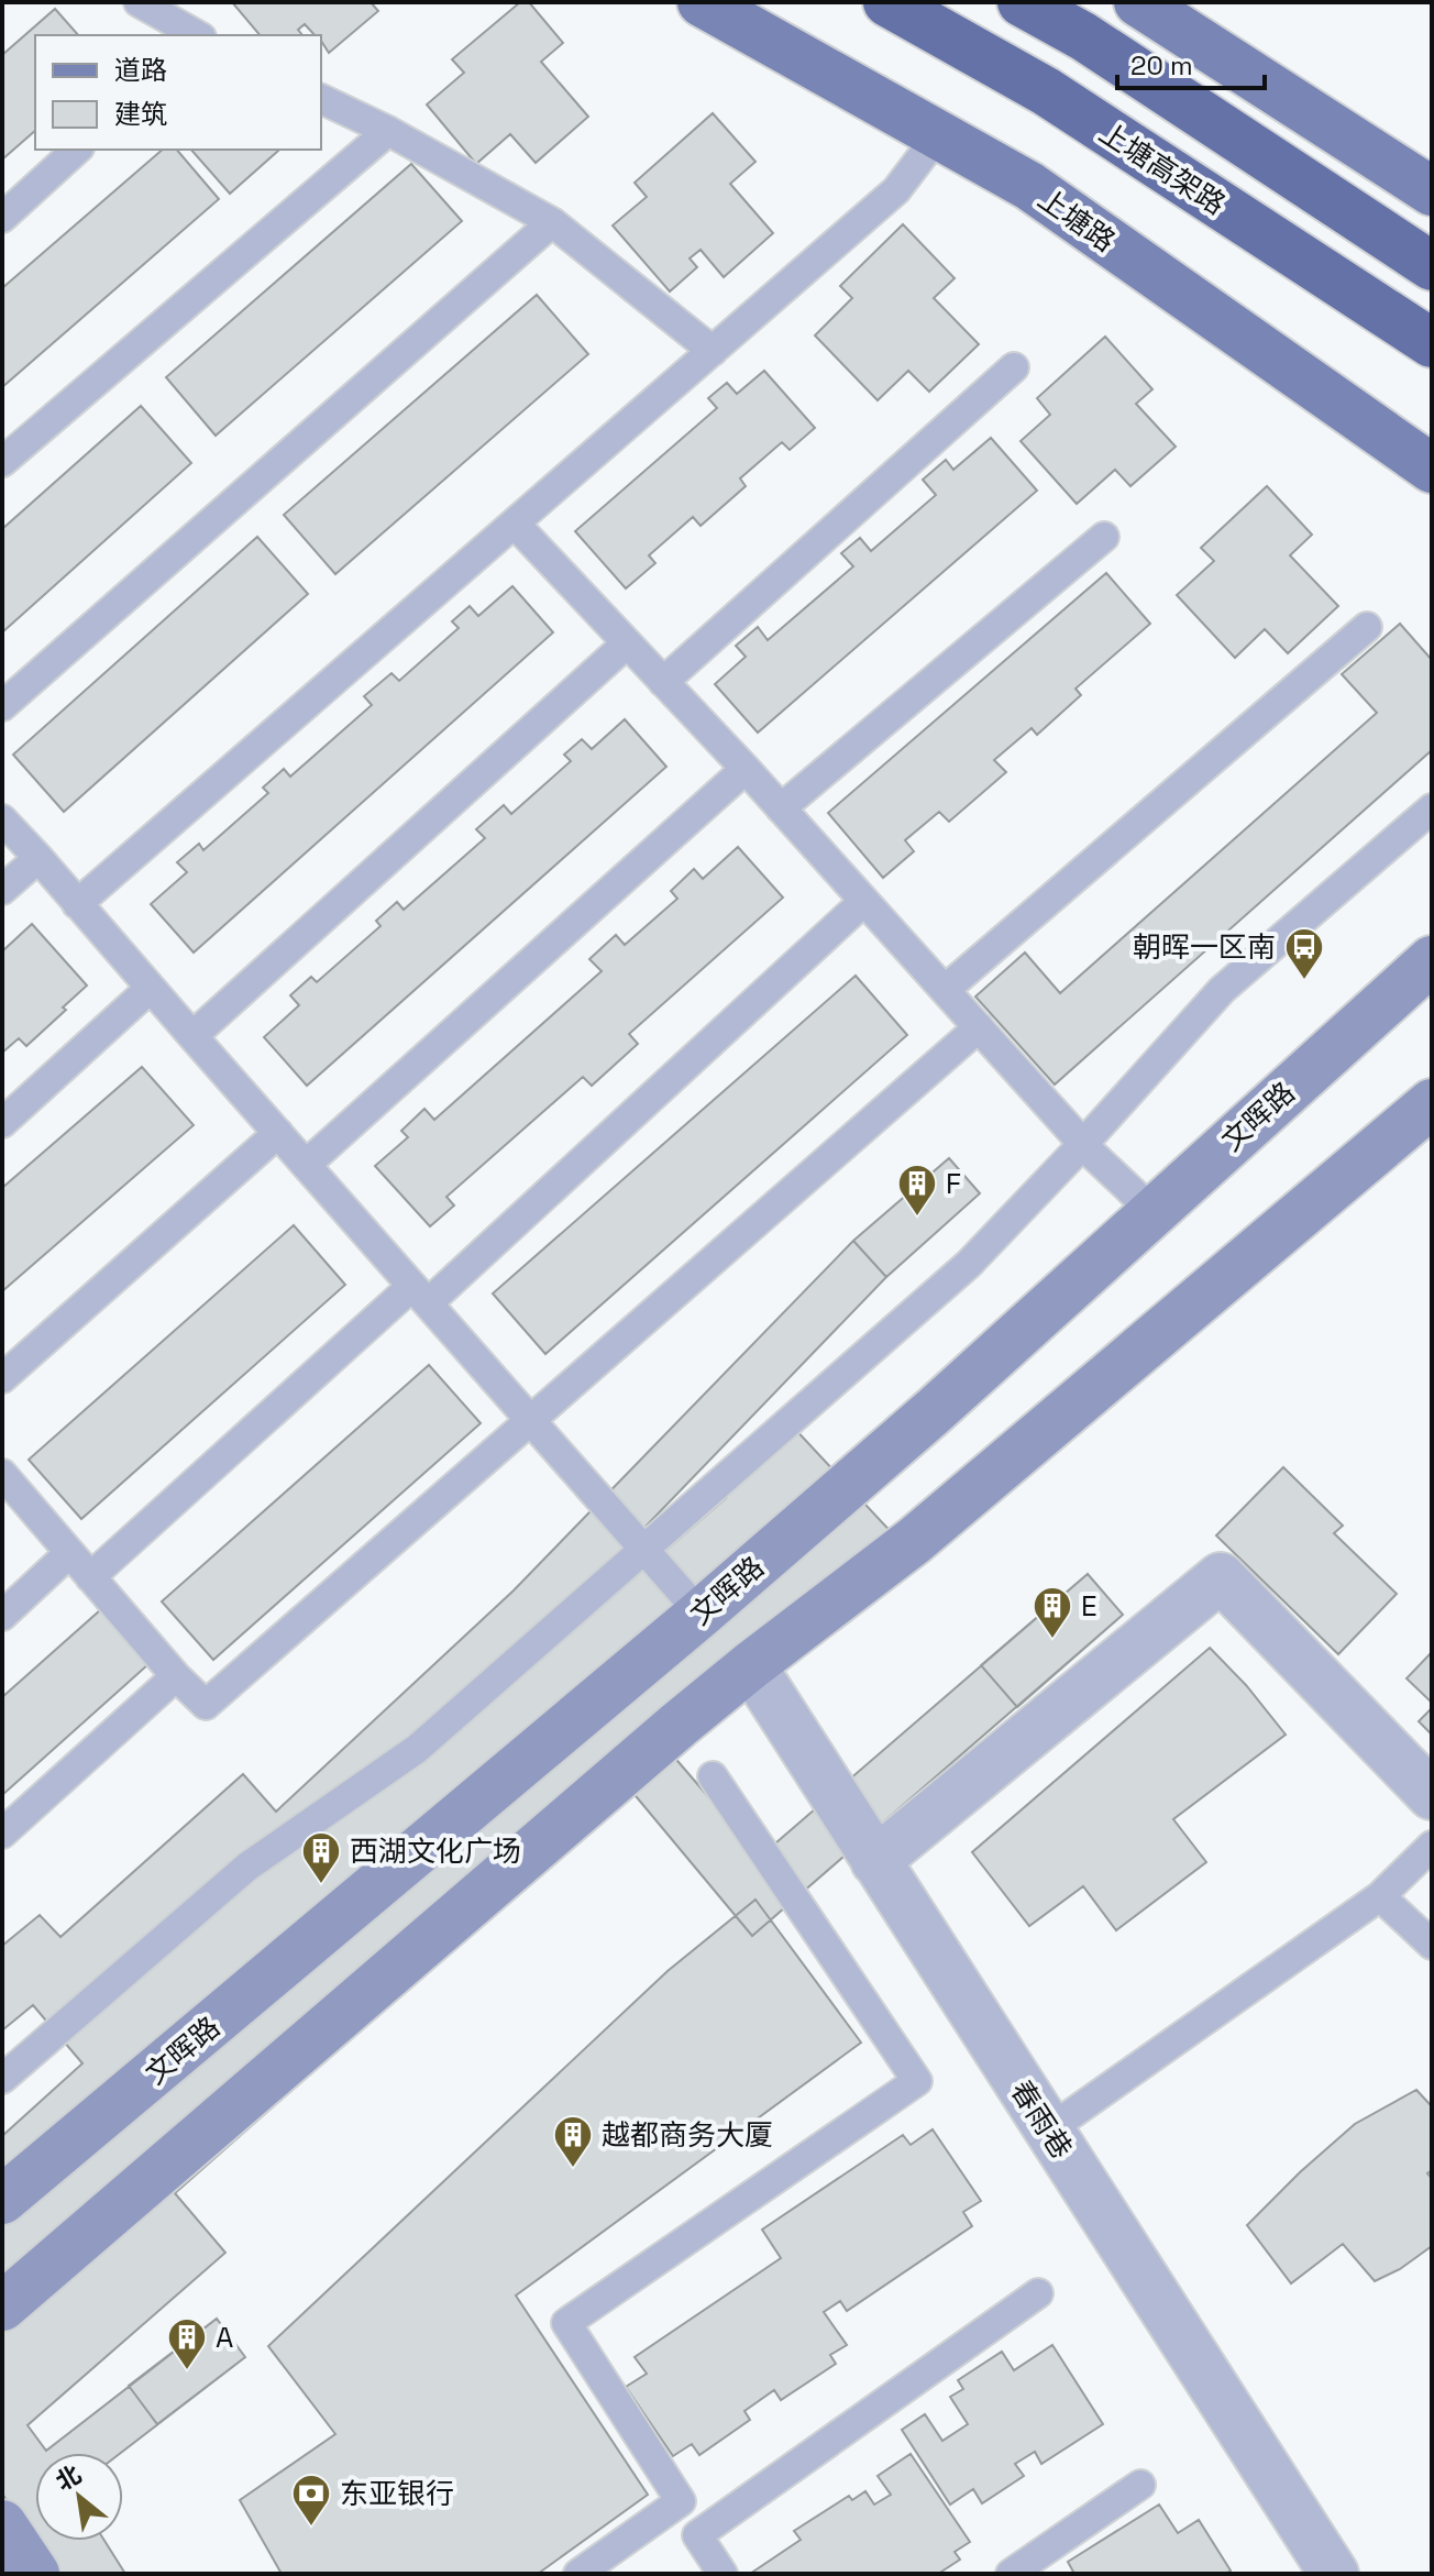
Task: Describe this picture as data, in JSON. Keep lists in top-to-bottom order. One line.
{"streets":{"highway":["上塘高架路"],"main road":["上塘路","文晖路"],"street":["春雨巷"]},"places":{"bus stop":["朝晖一区南"],"building":["F","E","西湖文化广场","越都商务大厦","A"],"bank":["东亚银行"]},"legend":["道路","建筑"],"scale_bar":"20 m","north":"top left"}
